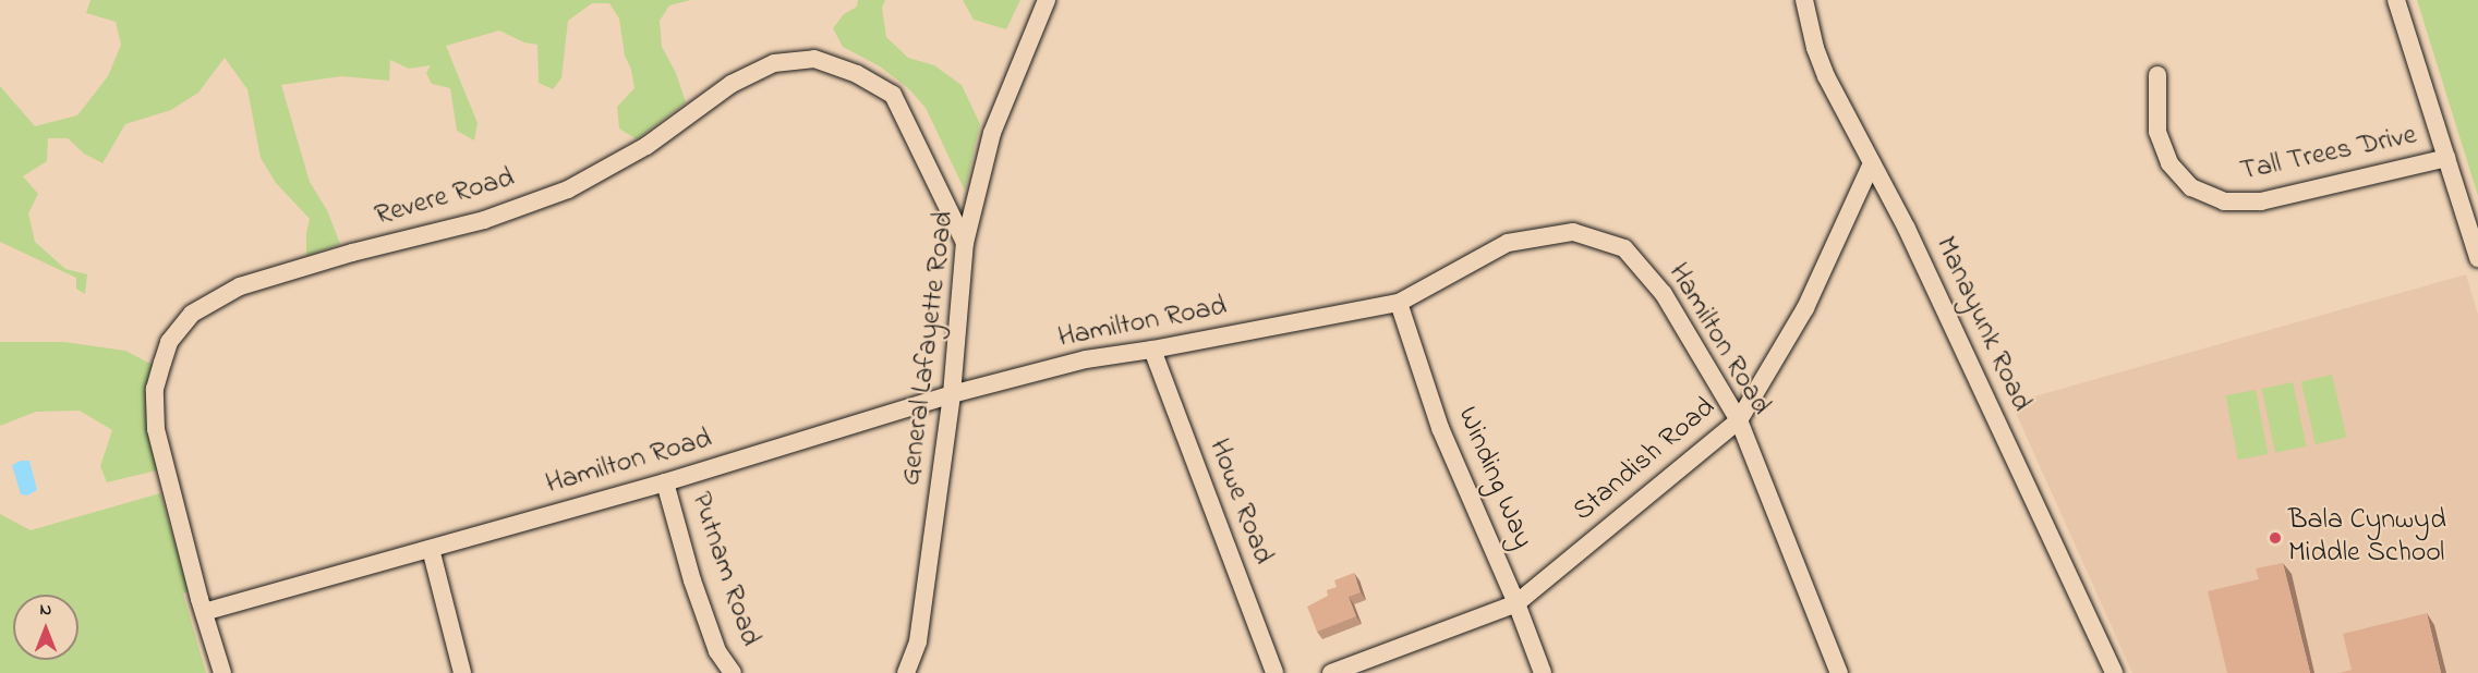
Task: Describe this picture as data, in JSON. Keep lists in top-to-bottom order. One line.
{"streets":{"street":["Tall Trees Drive","Revere Road","Hamilton Road","Manayunk Road","General Lafayette Road","Standish Road","Winding Way","Howe Road","Putnam Road"]},"crossings":[["Revere Road","Hamilton Road"],["Revere Road","General Lafayette Road"],["Hamilton Road","General Lafayette Road"],["Hamilton Road","Standish Road"],["Hamilton Road","Winding Way"],["Hamilton Road","Howe Road"],["Hamilton Road","Putnam Road"],["Manayunk Road","Standish Road"],["Standish Road","Winding Way"]],"places":["Bala Cynwyd Middle School"],"north":"top"}
